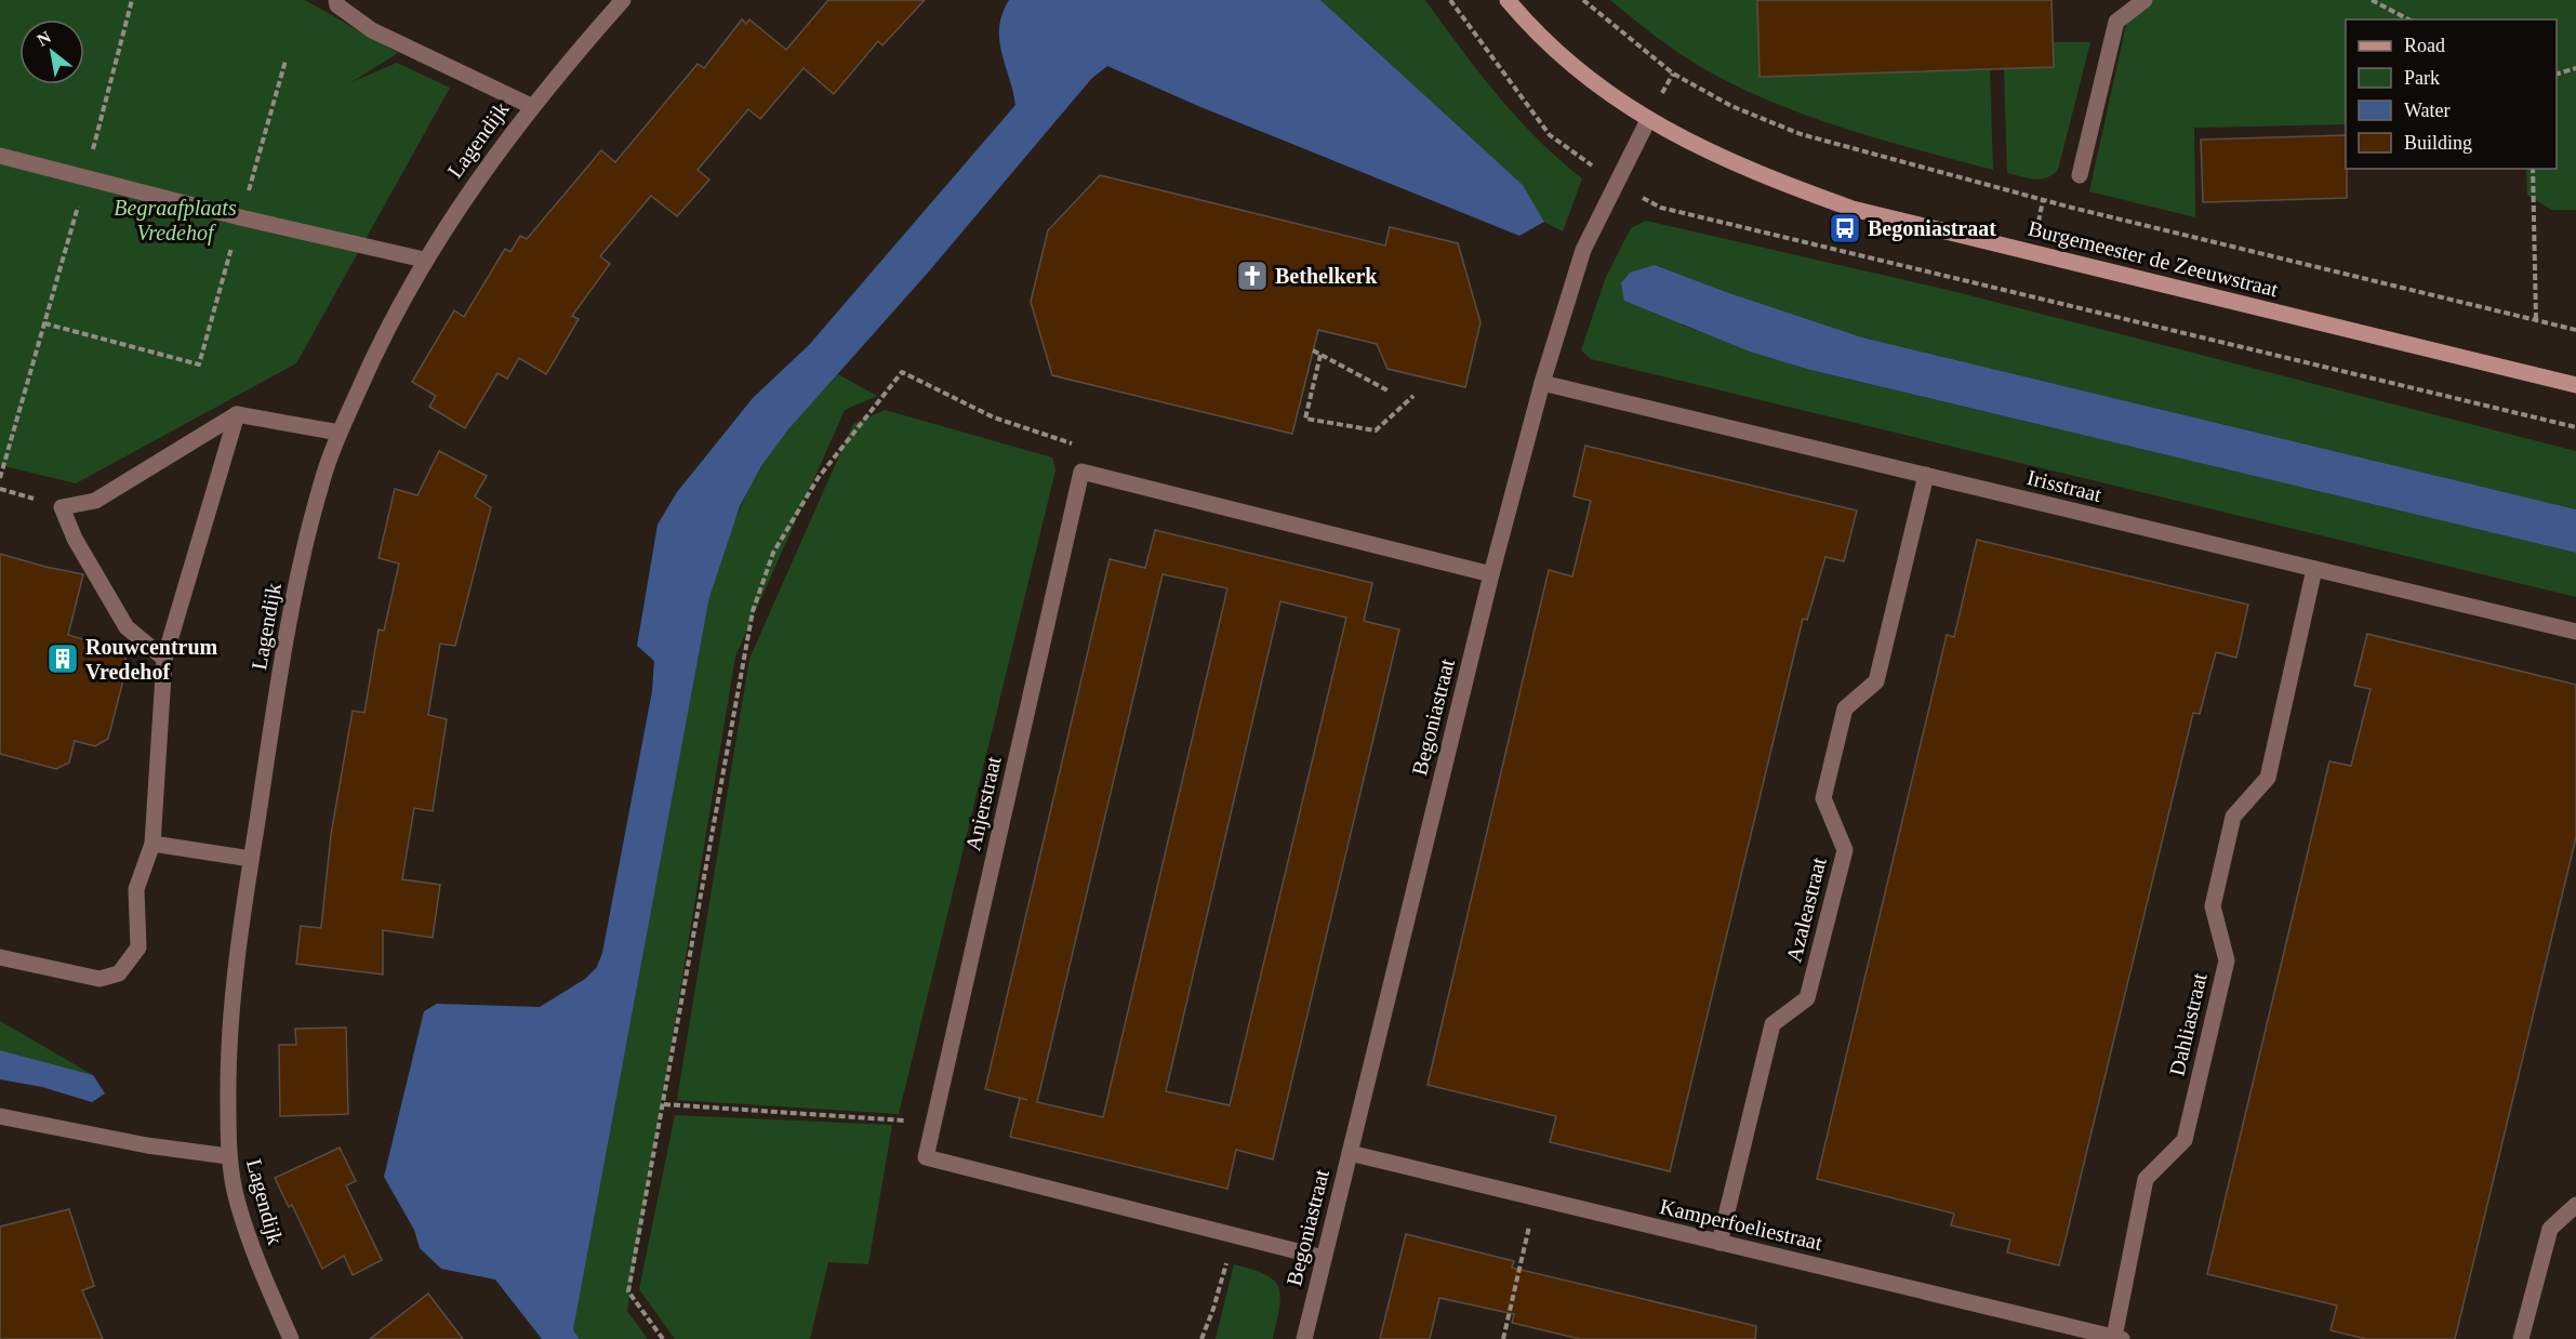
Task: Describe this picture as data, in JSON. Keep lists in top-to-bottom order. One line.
{"streets":{"street":["Lagendijk","Burgemeester de Zeeuwstraat","Irisstraat","Begoniastraat","Anjerstraat","Azaleastraat","Dahliastraat","Kamperfoeliestraat"]},"crossings":[["Burgemeester de Zeeuwstraat","Begoniastraat"],["Irisstraat","Begoniastraat"],["Irisstraat","Azaleastraat"],["Irisstraat","Dahliastraat"],["Begoniastraat","Anjerstraat"],["Begoniastraat","Kamperfoeliestraat"],["Azaleastraat","Kamperfoeliestraat"],["Dahliastraat","Kamperfoeliestraat"]],"parks":["Begraafplaats Vredehof"],"places":{"bus stop":["Begoniastraat"],"church":["Bethelkerk"],"building":["Rouwcentrum Vredehof"]},"legend":["Road","Park","Water","Building"],"north":"top left"}
